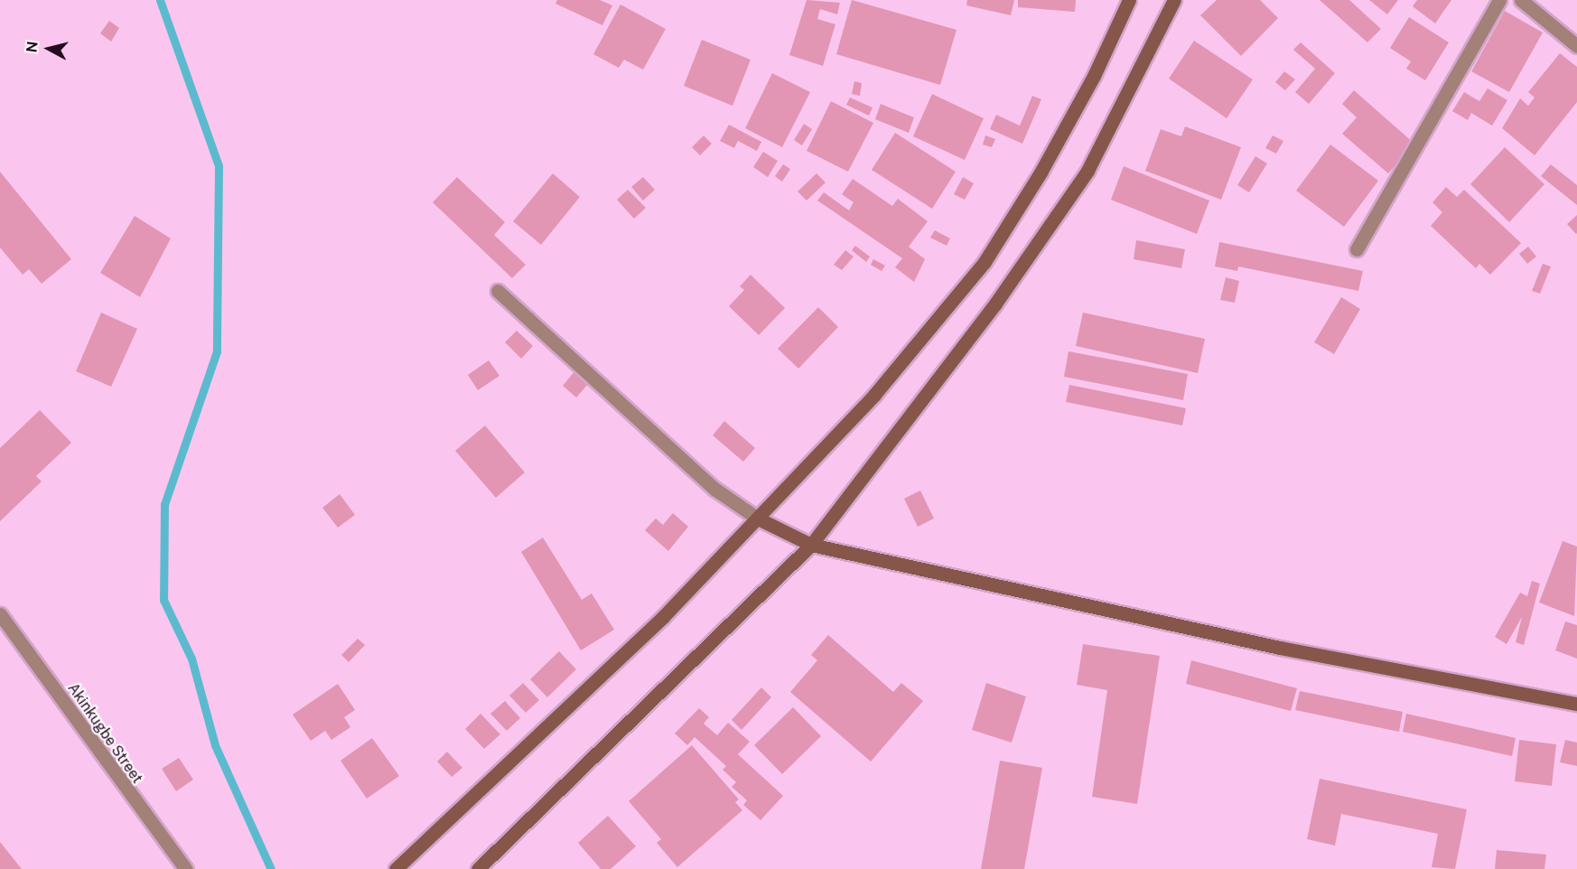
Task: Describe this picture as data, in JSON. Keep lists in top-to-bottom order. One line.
{"streets":{"street":["Akinkugbe Street"]},"north":"left"}
